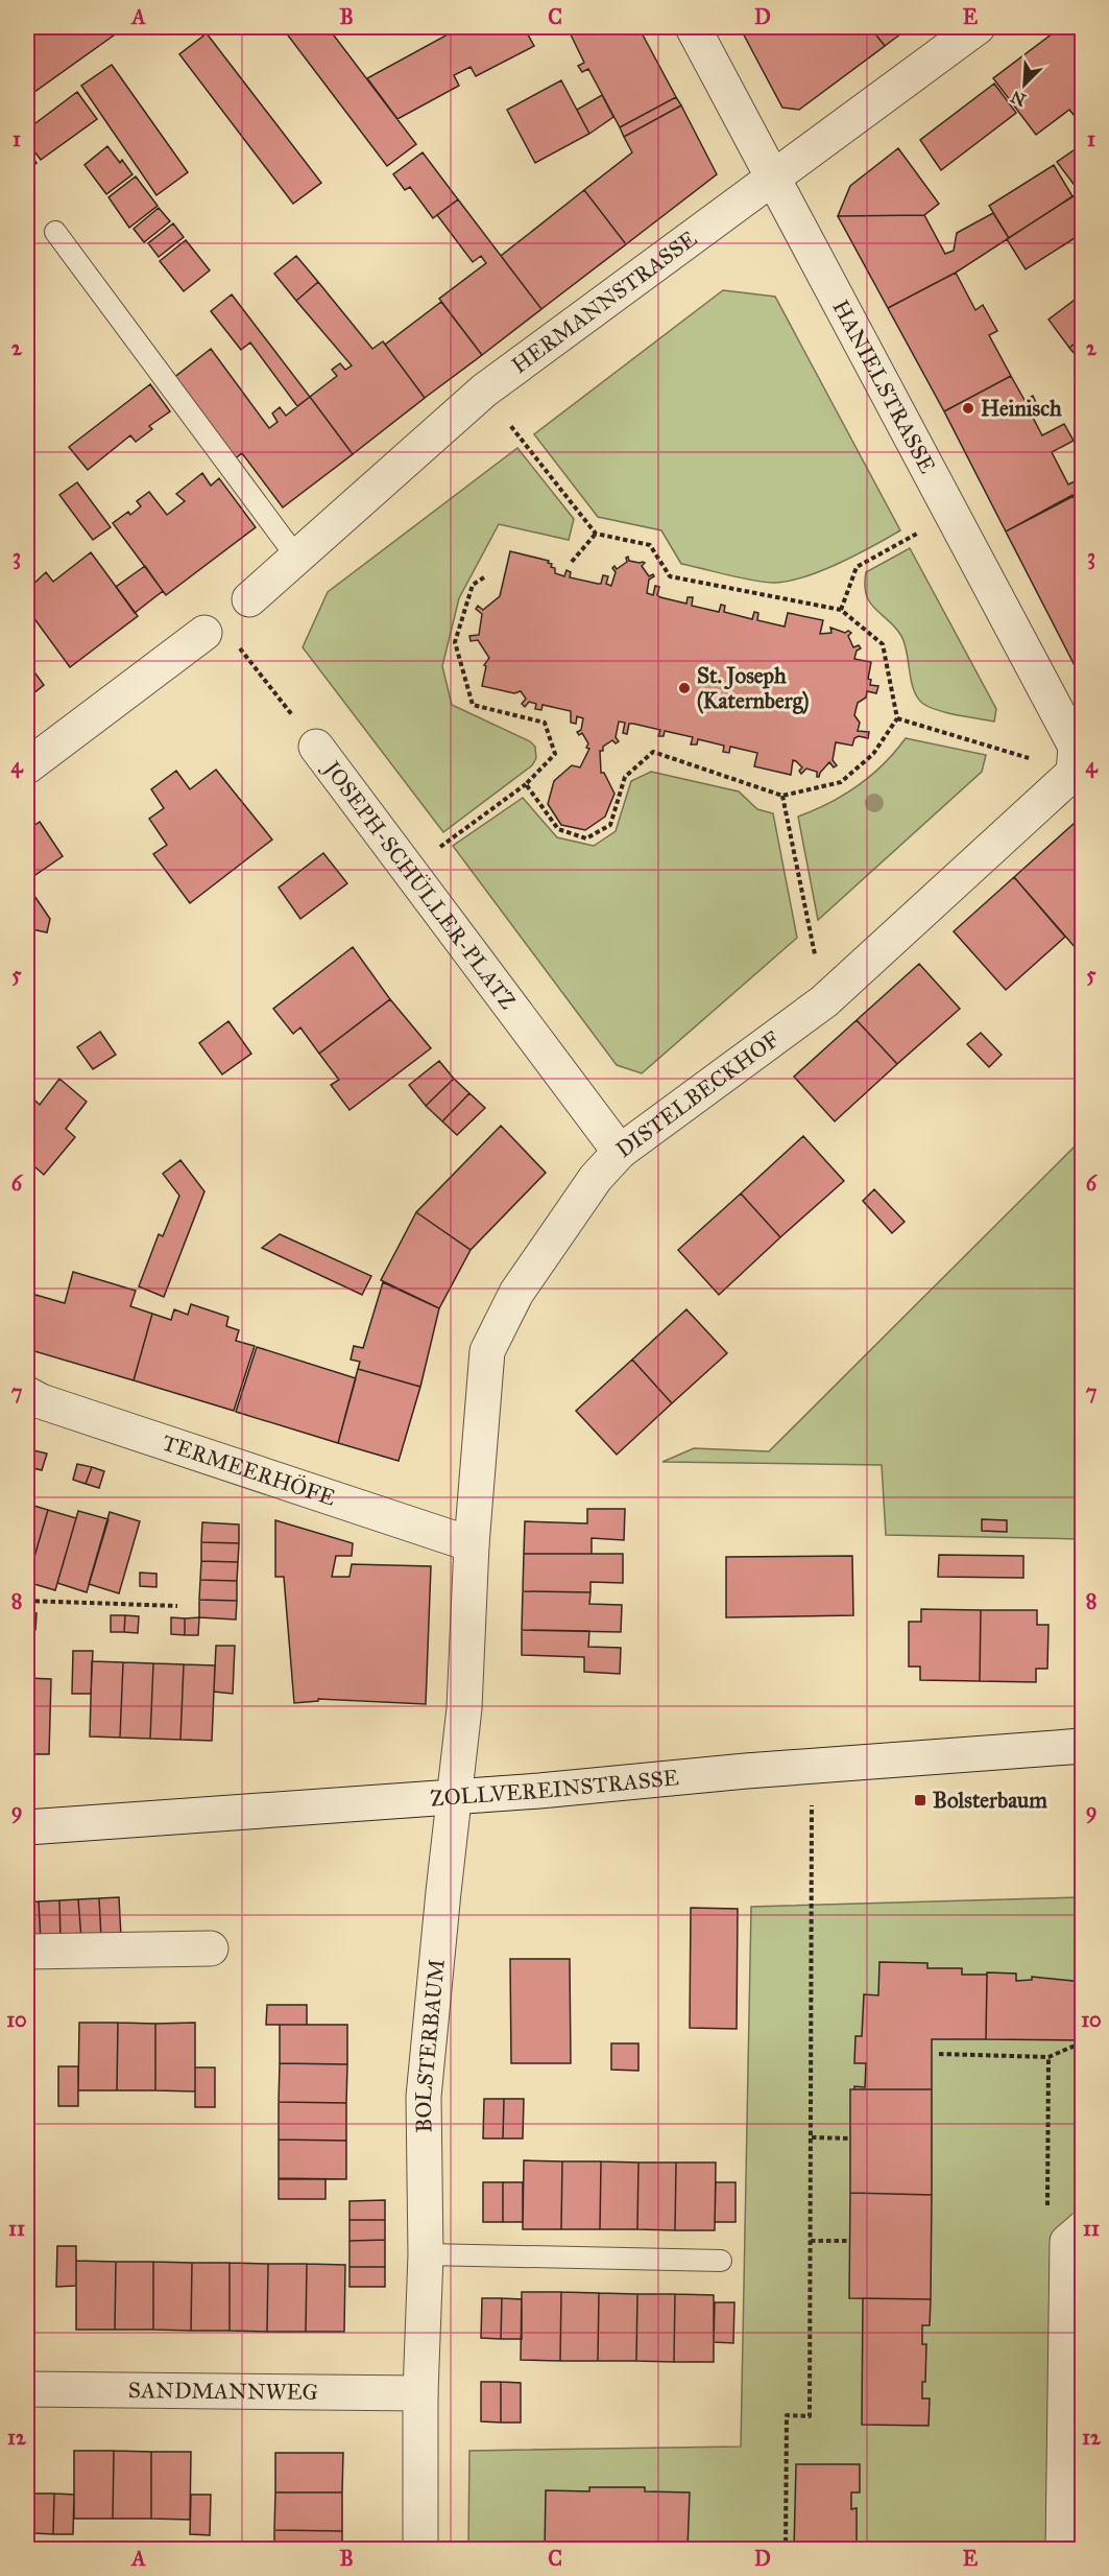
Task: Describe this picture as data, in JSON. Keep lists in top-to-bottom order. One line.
{"streets":{"street":["HERMANNSTRASSE","HANIELSTRASSE","JOSEPH-SCHÜLLER-PLATZ","DISTELBECKHOF","TERMEERHÖFE","ZOLLVEREINSTRASSE","BOLSTERBAUM","SANDMANNWEG"]},"crossings":[["HERMANNSTRASSE","HANIELSTRASSE"],["HANIELSTRASSE","DISTELBECKHOF"],["JOSEPH-SCHÜLLER-PLATZ","DISTELBECKHOF"],["DISTELBECKHOF","TERMEERHÖFE"],["DISTELBECKHOF","BOLSTERBAUM"],["TERMEERHÖFE","BOLSTERBAUM"],["ZOLLVEREINSTRASSE","BOLSTERBAUM"],["BOLSTERBAUM","SANDMANNWEG"]],"places":{"other":["Heinisch","St. Joseph (Katernberg)"],"transit":["Bolsterbaum"]},"north":"bottom left","grid":{"columns":["A","B","C","D","E"],"rows":["1","2","3","4","5","6","7","8","9","10","11","12"]}}
